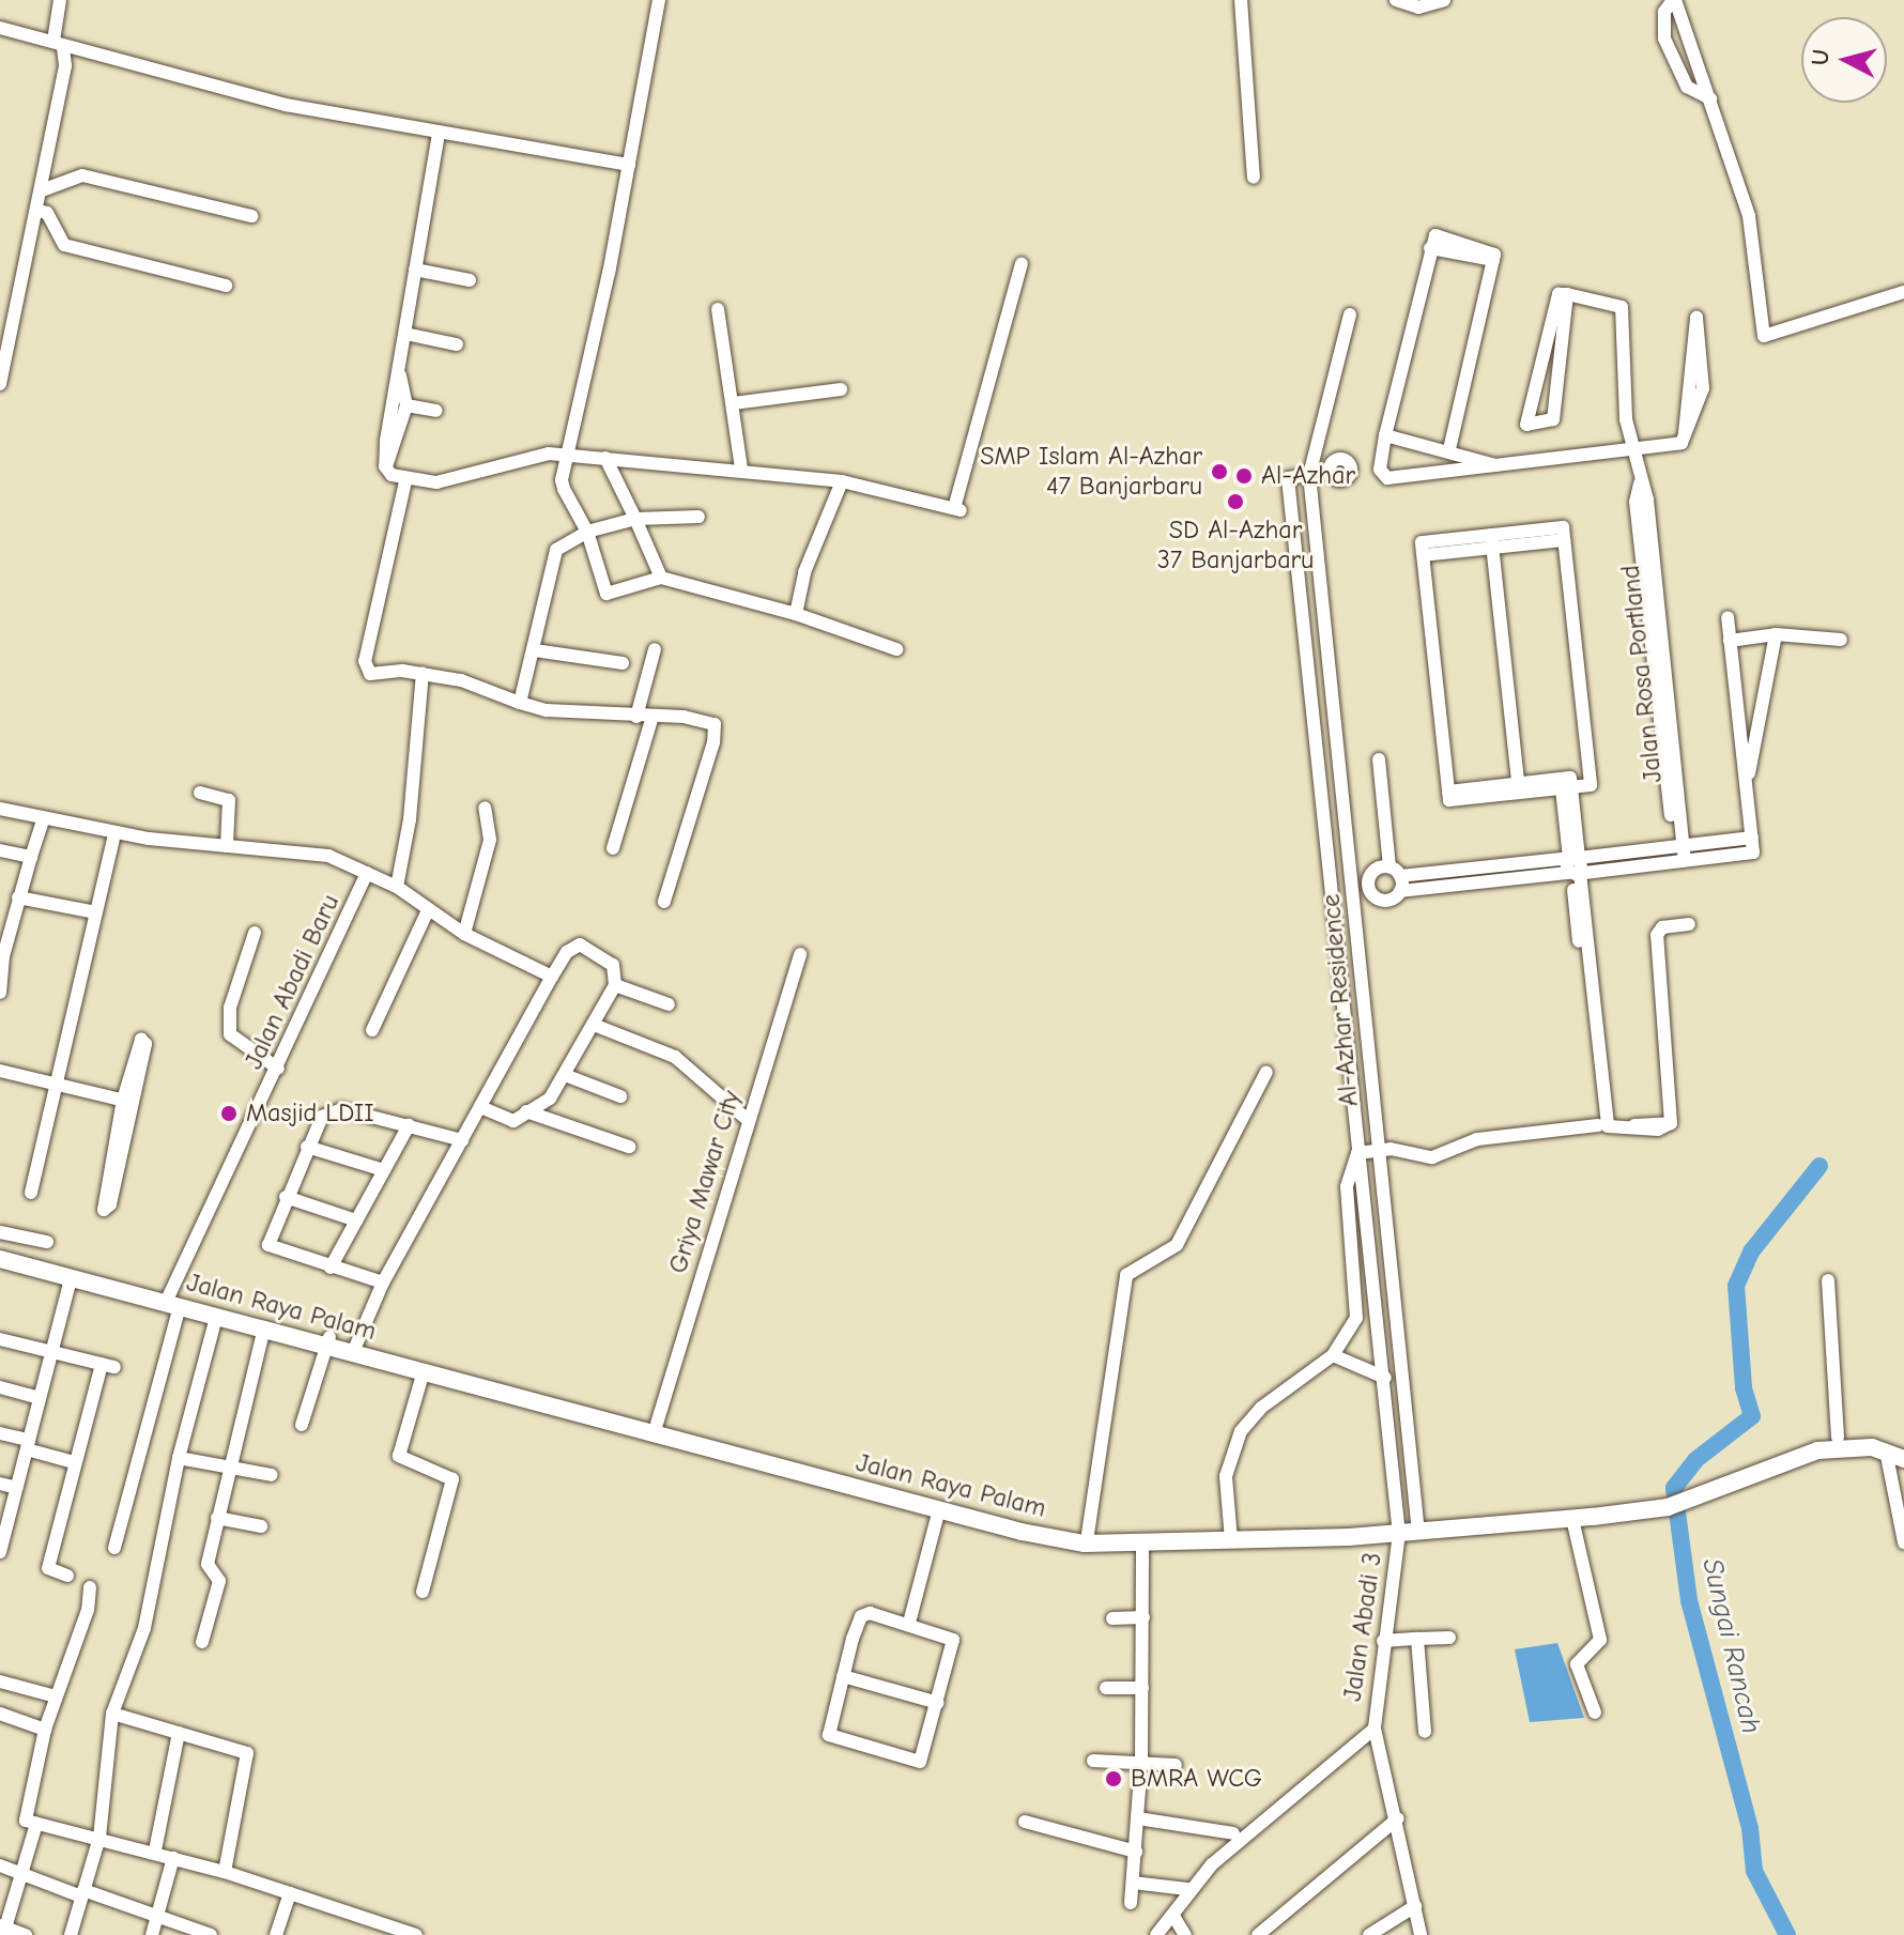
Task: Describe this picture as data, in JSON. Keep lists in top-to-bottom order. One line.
{"streets":{"main road":["Jalan Raya Palam"],"street":["Jalan Rosa Portland","Jalan Abadi Baru","Al-Azhar Residence","Griya Mawar City","Jalan Abadi 3"]},"crossings":[["Jalan Abadi Baru","Jalan Raya Palam"],["Al-Azhar Residence","Jalan Raya Palam"],["Al-Azhar Residence","Jalan Abadi 3"],["Griya Mawar City","Jalan Raya Palam"],["Jalan Raya Palam","Jalan Abadi 3"]],"water":["Sungai Rancah"],"places":["SMP Islam Al-Azhar 47 Banjarbaru","Al-Azhar","SD Al-Azhar 37 Banjarbaru","Masjid LDII","BMRA WCG"],"north":"left"}
